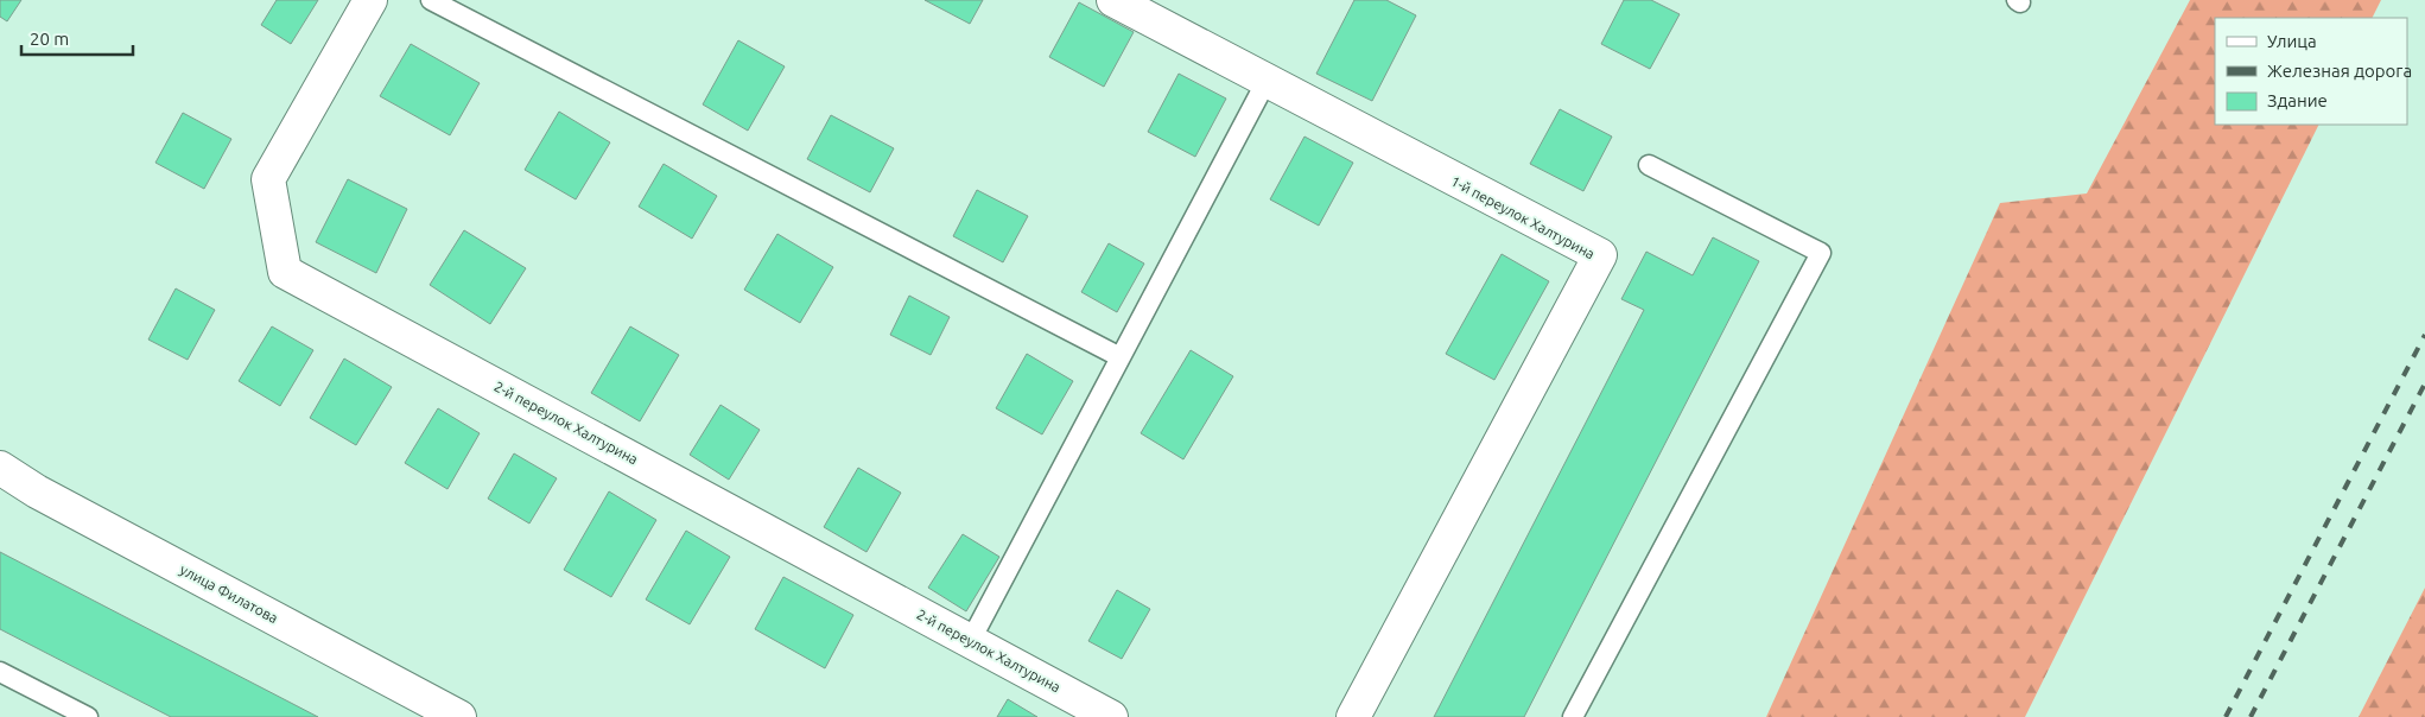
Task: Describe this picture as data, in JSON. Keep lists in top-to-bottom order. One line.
{"streets":{"street":["1-й переулок Халтурина","2-й переулок Халтурина","улица Филатова"]},"legend":["Улица","Железная дорога","Здание"],"scale_bar":"20 m"}
